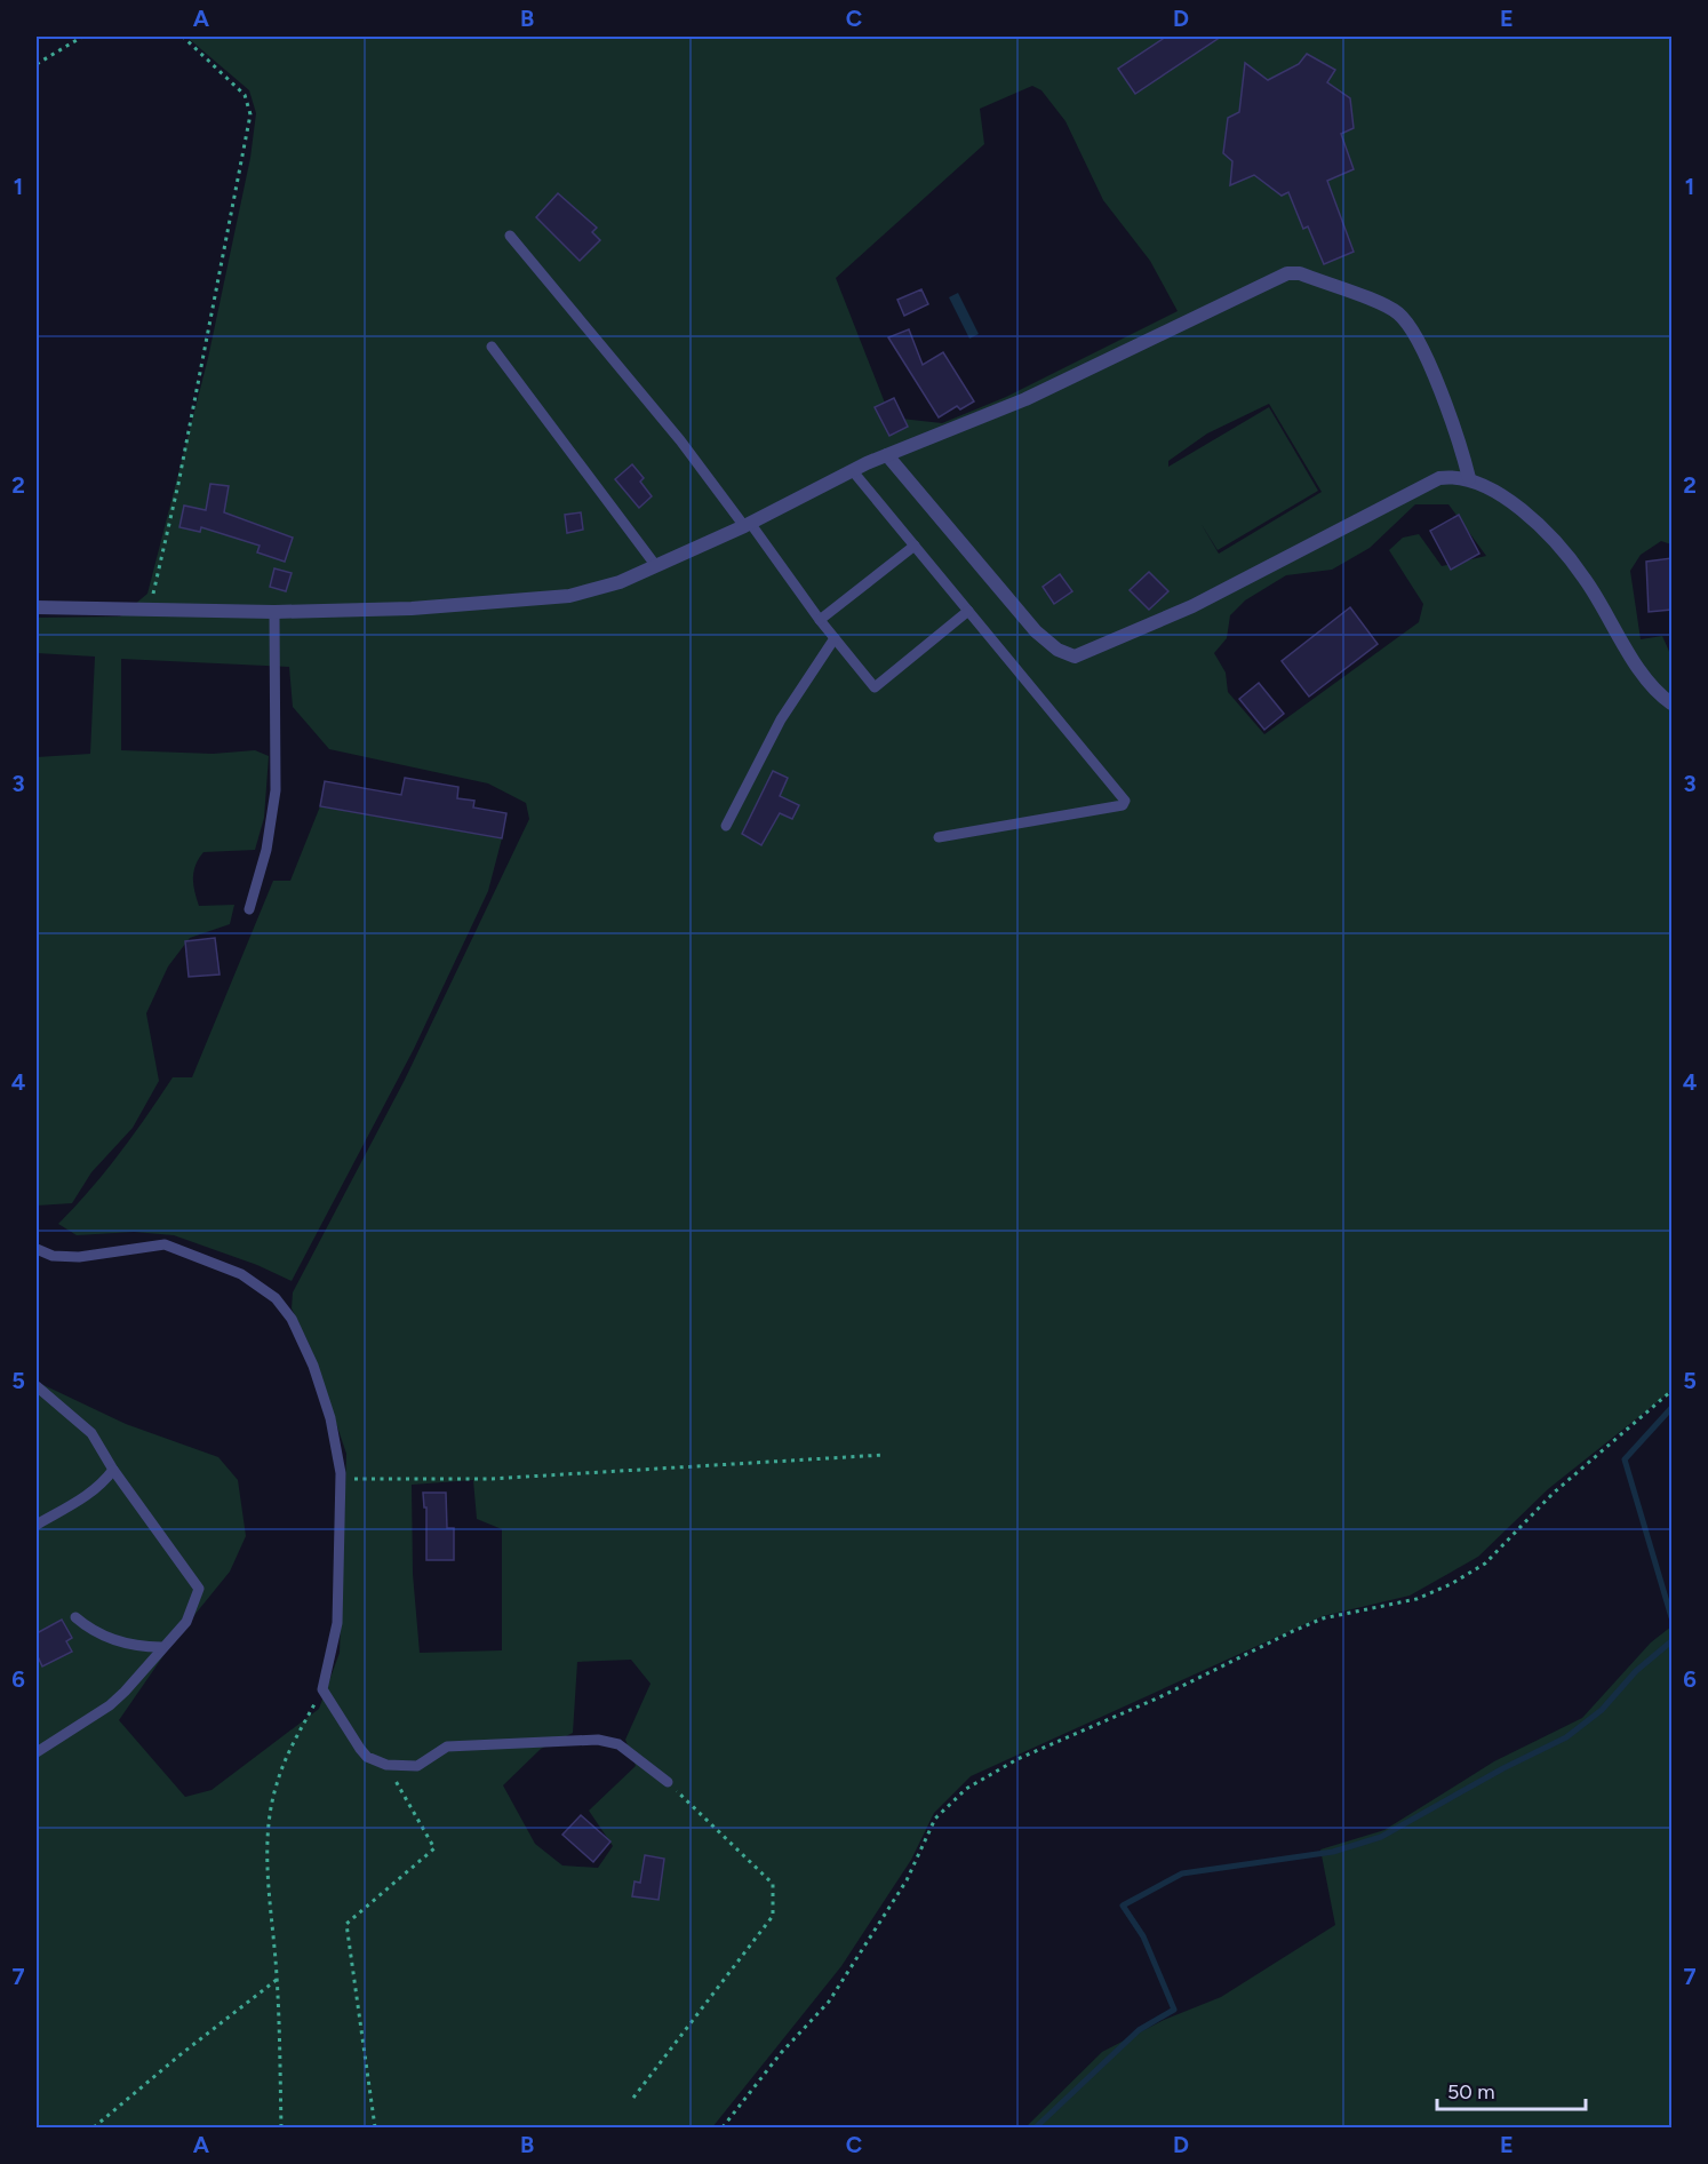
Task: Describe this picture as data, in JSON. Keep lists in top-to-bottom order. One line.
{"scale_bar":"50 m","grid":{"columns":["A","B","C","D","E"],"rows":["1","2","3","4","5","6","7"]}}
